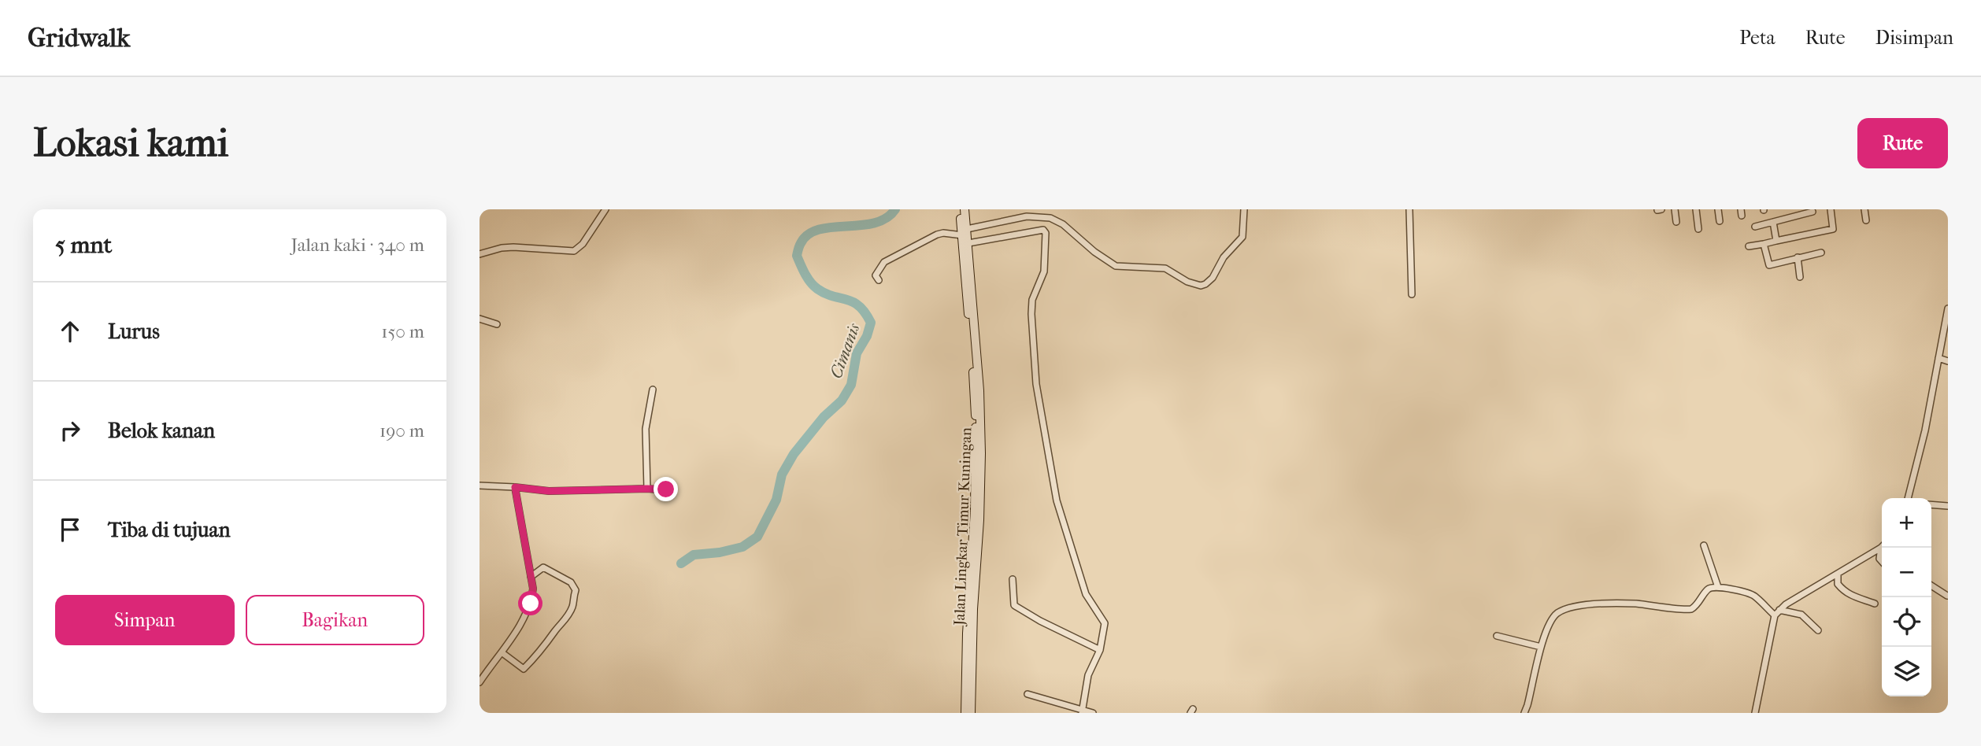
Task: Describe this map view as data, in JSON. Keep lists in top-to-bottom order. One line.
{"streets":{"main road":["Jalan Lingkar Timur Kuningan"]},"water":["Cimanis"],"page":{"header":"Gridwalk","nav":["Peta","Rute","Disimpan"],"buttons":["Rute",["Simpan","Bagikan"]],"title":"Lokasi kami","heading":["5 mnt","Jalan kaki · 340 m"],"list":[["Lurus","150 m"],["Belok kanan","190 m"],"Tiba di tujuan"],"map_buttons":["+","−"]}}
